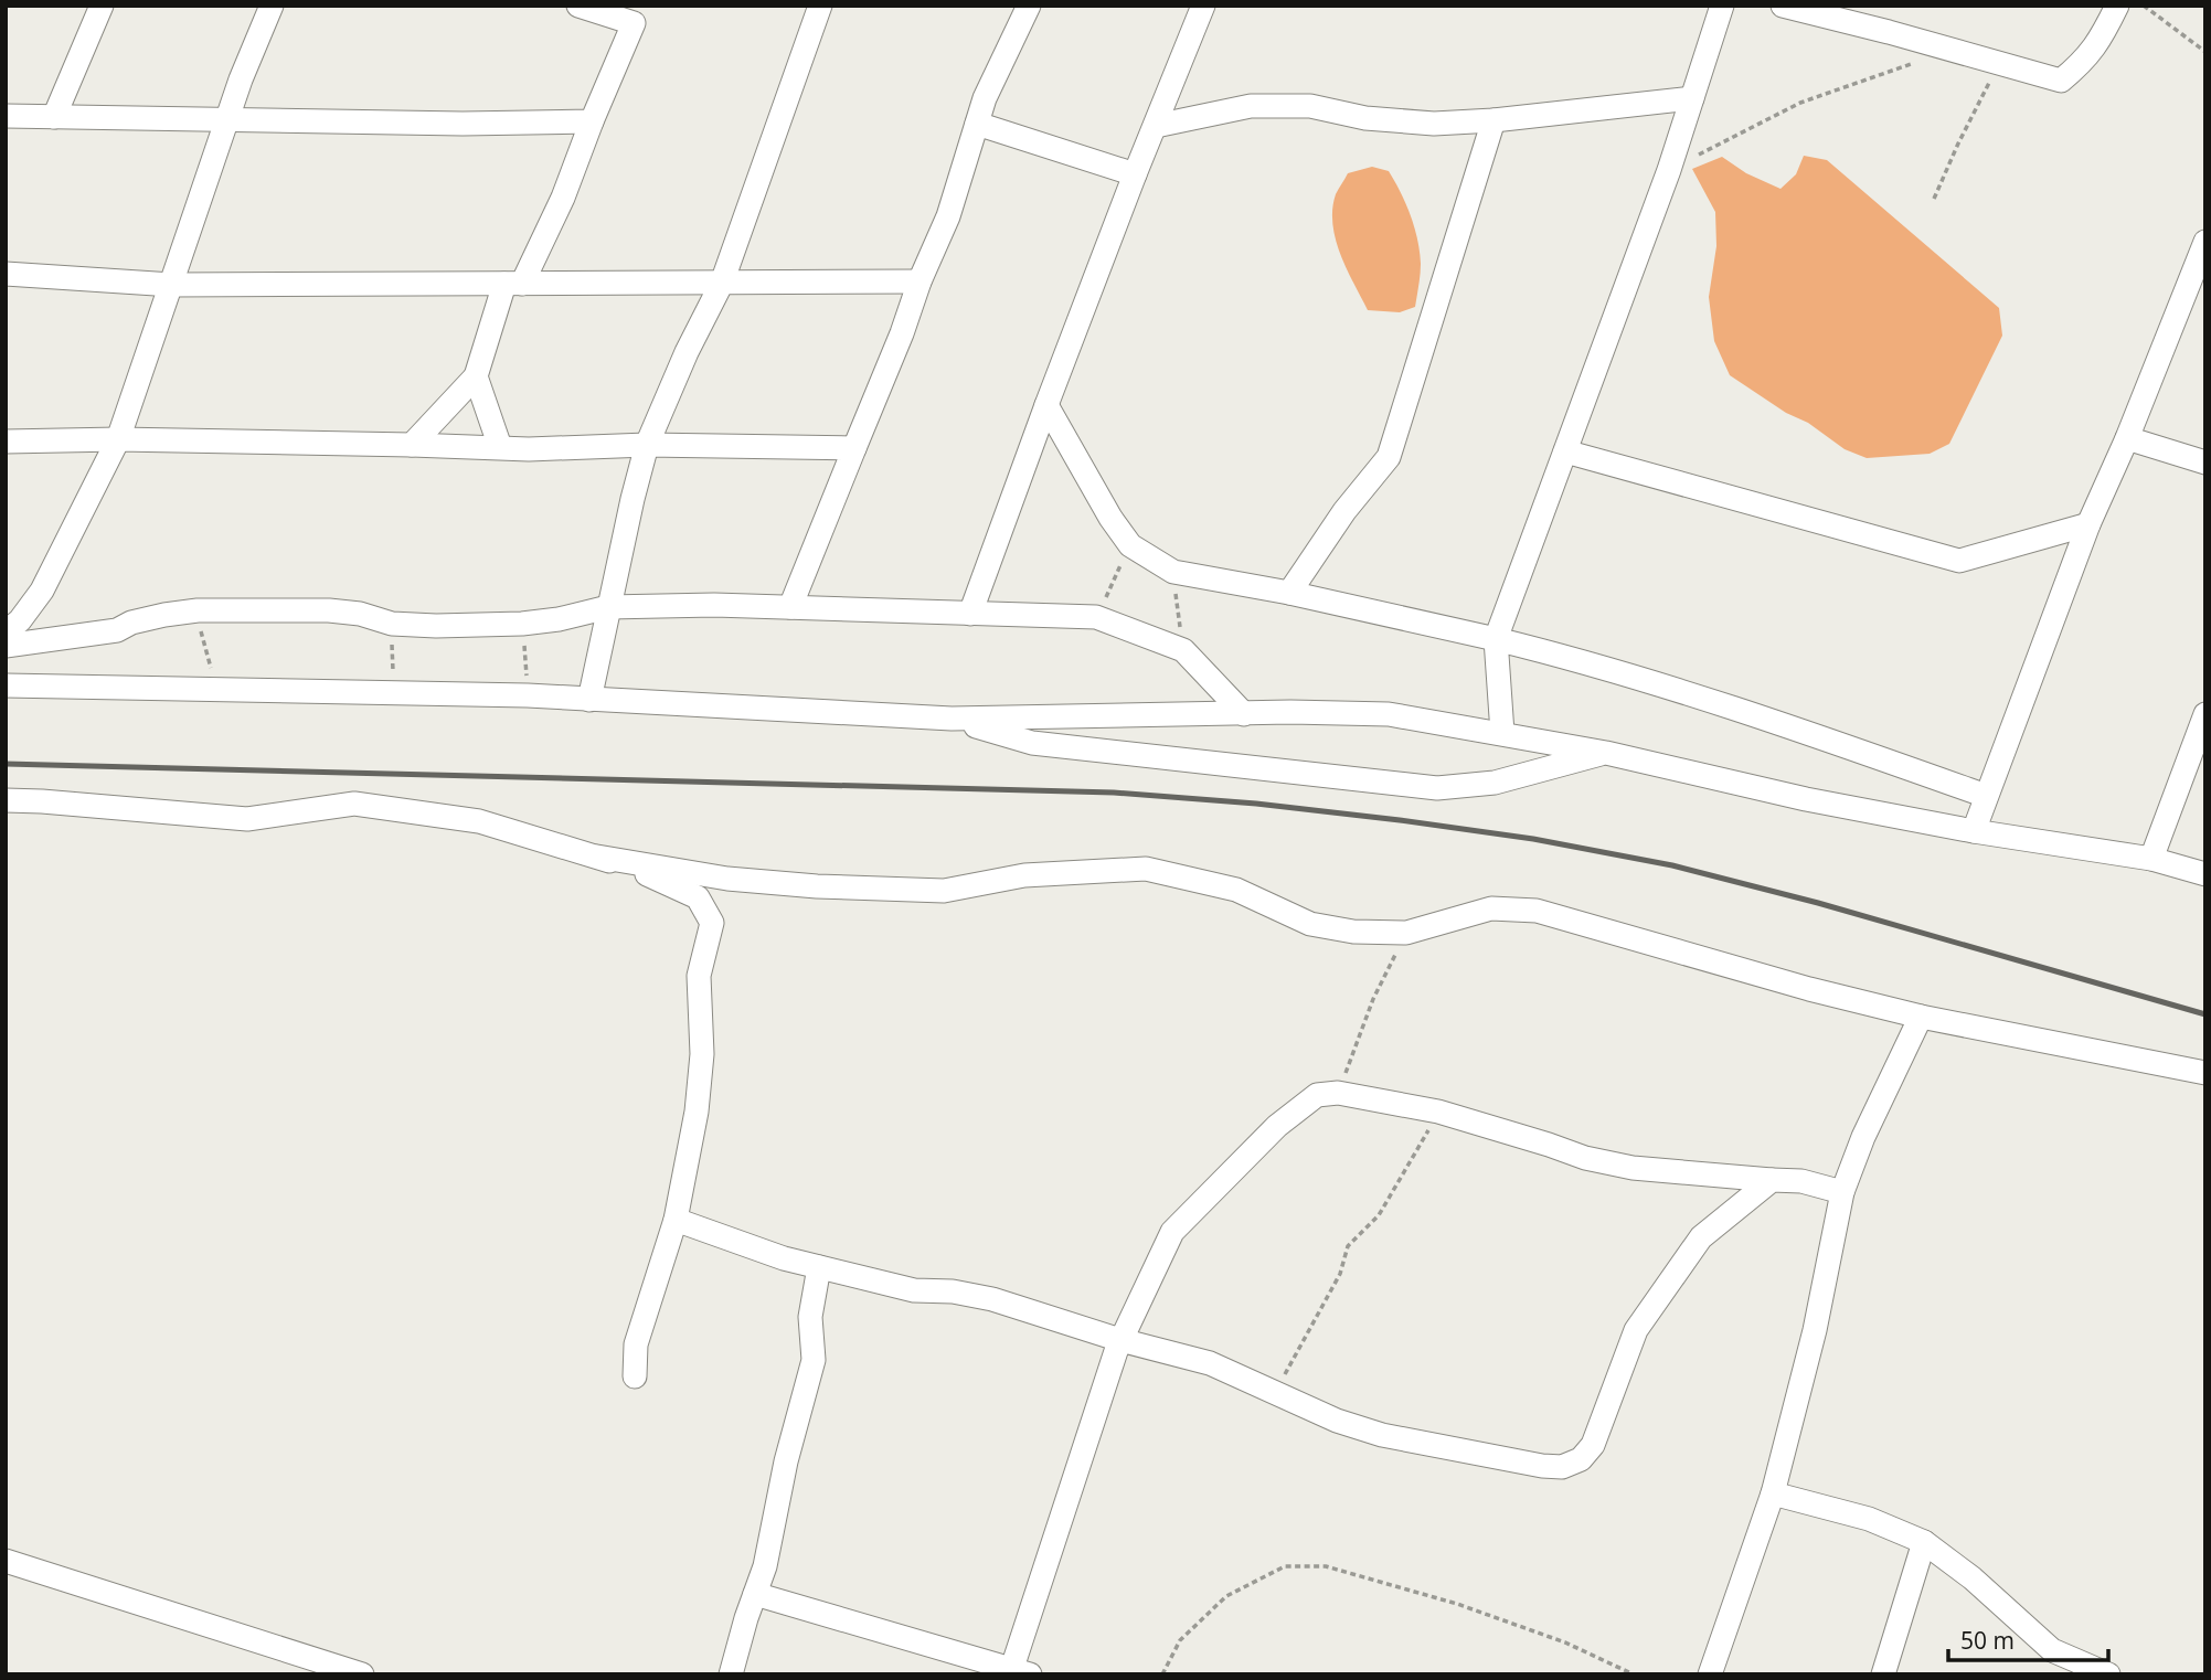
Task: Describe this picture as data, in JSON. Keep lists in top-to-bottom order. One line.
{"scale_bar":"50 m"}
